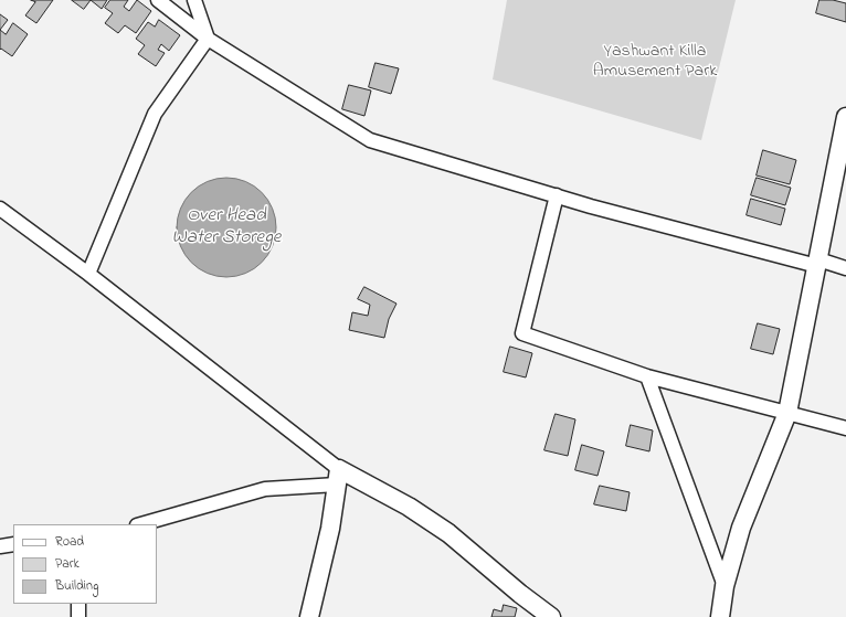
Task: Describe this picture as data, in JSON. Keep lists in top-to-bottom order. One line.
{"water":["Over Head Water Storege"],"parks":["Yashwant Killa Amusement Park"],"legend":["Road","Park","Building"]}
